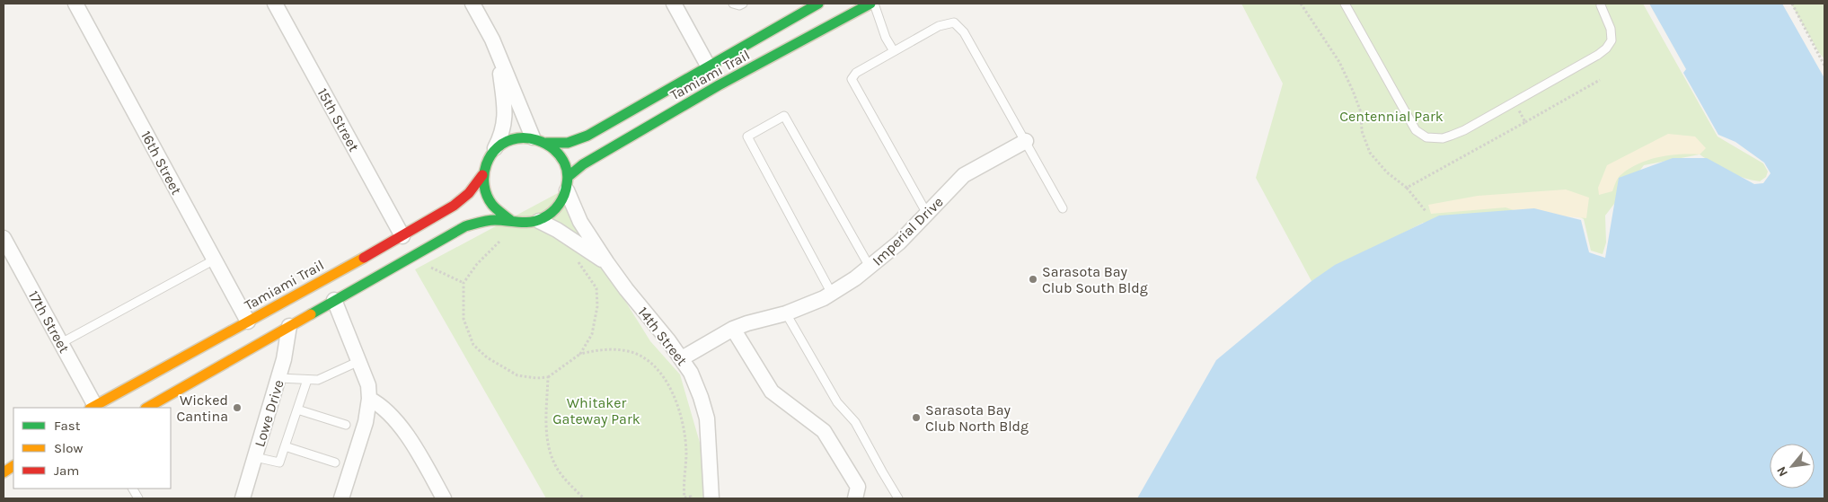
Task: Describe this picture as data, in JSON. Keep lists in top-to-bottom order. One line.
{"streets":{"main road":["Tamiami Trail"],"street":["15th Street","16th Street","Imperial Drive","17th Street","14th Street","Lowe Drive"]},"crossings":[["Tamiami Trail","15th Street"],["Tamiami Trail","16th Street"],["Tamiami Trail","17th Street"],["Tamiami Trail","14th Street"],["Imperial Drive","14th Street"]],"parks":["Centennial Park","Whitaker Gateway Park"],"places":["Sarasota Bay Club South Bldg","Wicked Cantina","Sarasota Bay Club North Bldg"],"legend":["Fast","Slow","Jam"],"north":"bottom left"}
